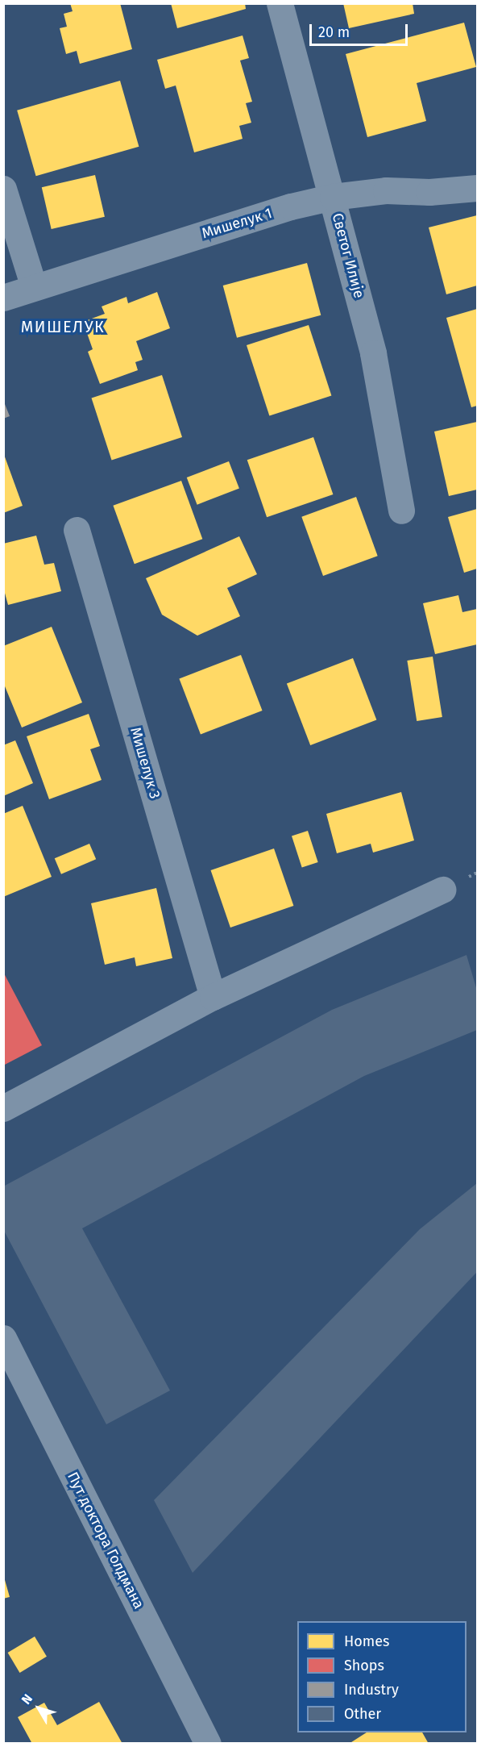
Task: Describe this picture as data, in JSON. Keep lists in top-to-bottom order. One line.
{"streets":{"street":["Мишелук 1","Светог Илије","Мишелук 3","Пут доктора Голдмана"]},"crossings":[["Мишелук 1","Светог Илије"]],"districts":["МИШЕЛУК"],"legend":["Homes","Shops","Industry","Other"],"scale_bar":"20 m","north":"top left"}
